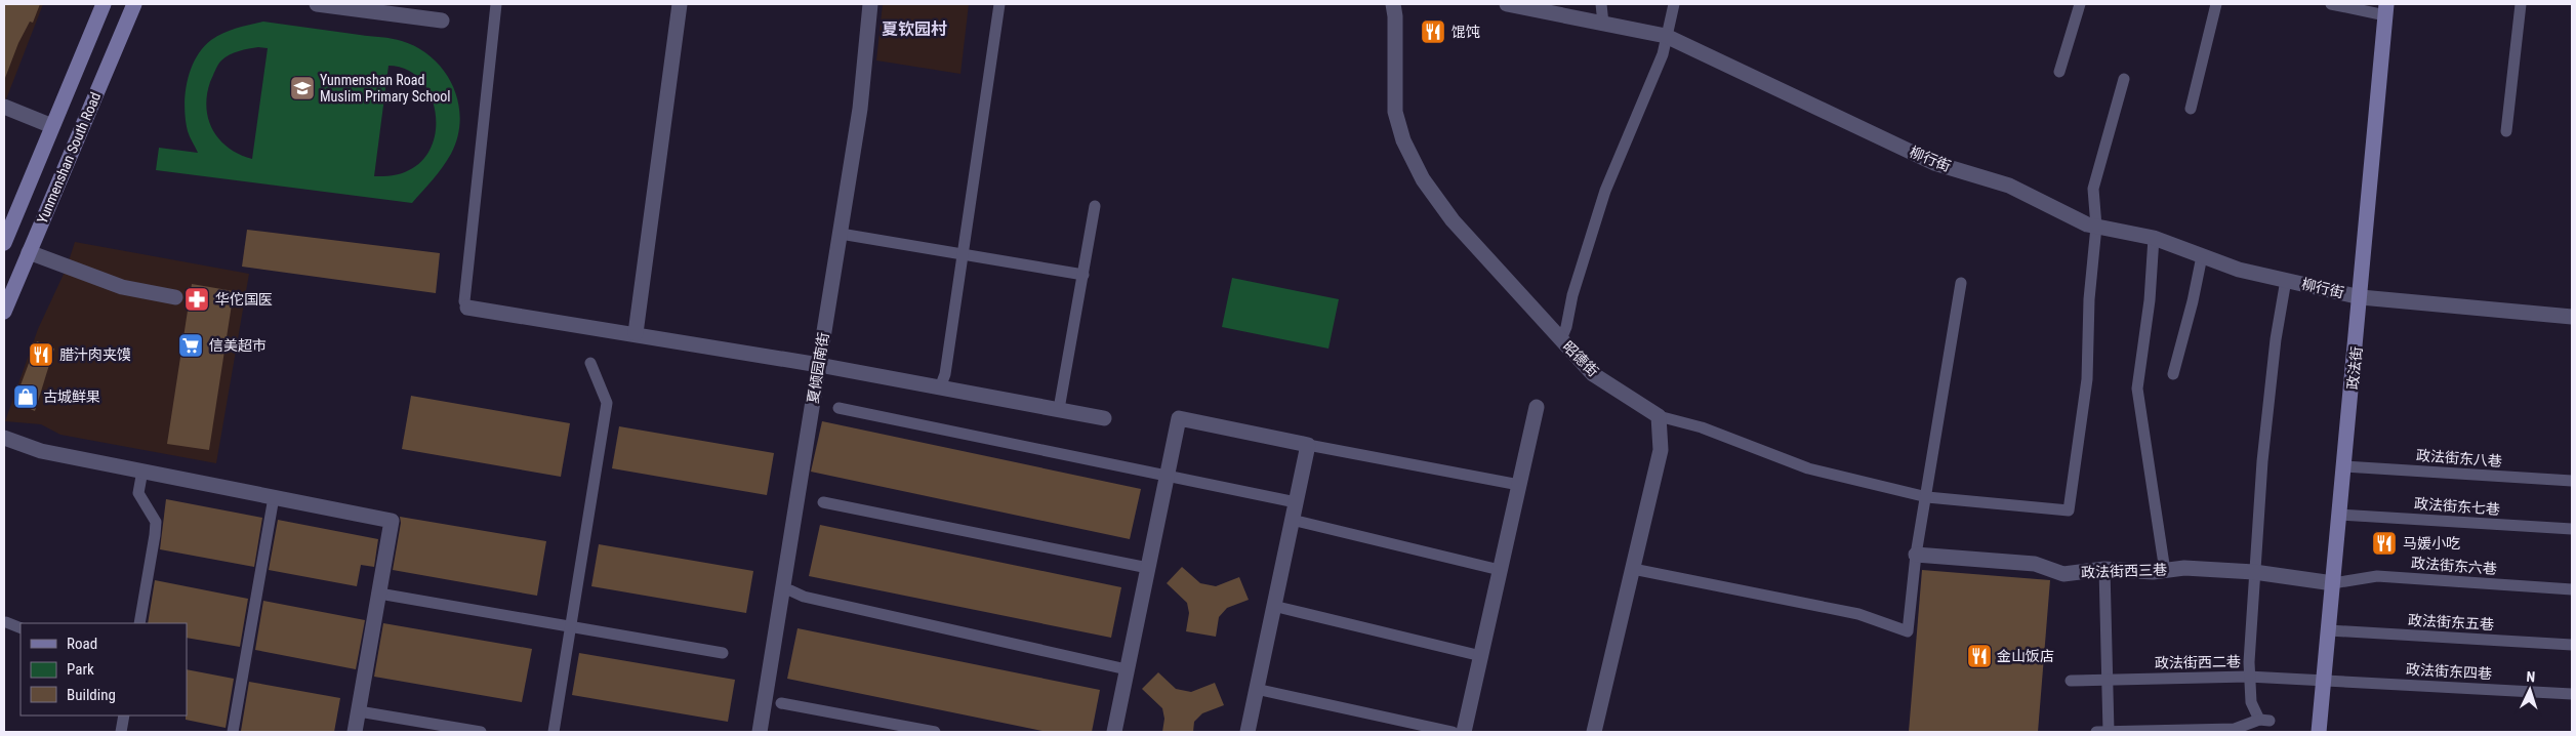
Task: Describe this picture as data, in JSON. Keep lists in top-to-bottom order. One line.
{"streets":{"street":["Yunmenshan South Road","柳行街","昭德街","夏倾园南街","政法街","政法街西三巷"],"lane":["政法街东八巷","政法街东七巷","政法街东六巷","政法街东五巷","政法街西二巷","政法街东四巷"]},"crossings":[["柳行街","政法街"],["政法街","政法街东八巷"],["政法街","政法街东七巷"],["政法街","政法街东六巷"],["政法街","政法街西三巷"],["政法街","政法街东五巷"],["政法街","政法街西二巷"],["政法街","政法街东四巷"],["政法街东六巷","政法街西三巷"],["政法街西二巷","政法街东四巷"]],"districts":["夏钦园村"],"places":{"restaurant":["馄饨","腊汁肉夹馍","马媛小吃","金山饭店"],"school or university":["Yunmenshan Road Muslim Primary School"],"pharmacy":["华佗国医"],"supermarket":["信美超市"],"shop":["古城鲜果"]},"legend":["Road","Park","Building"],"north":"top"}
